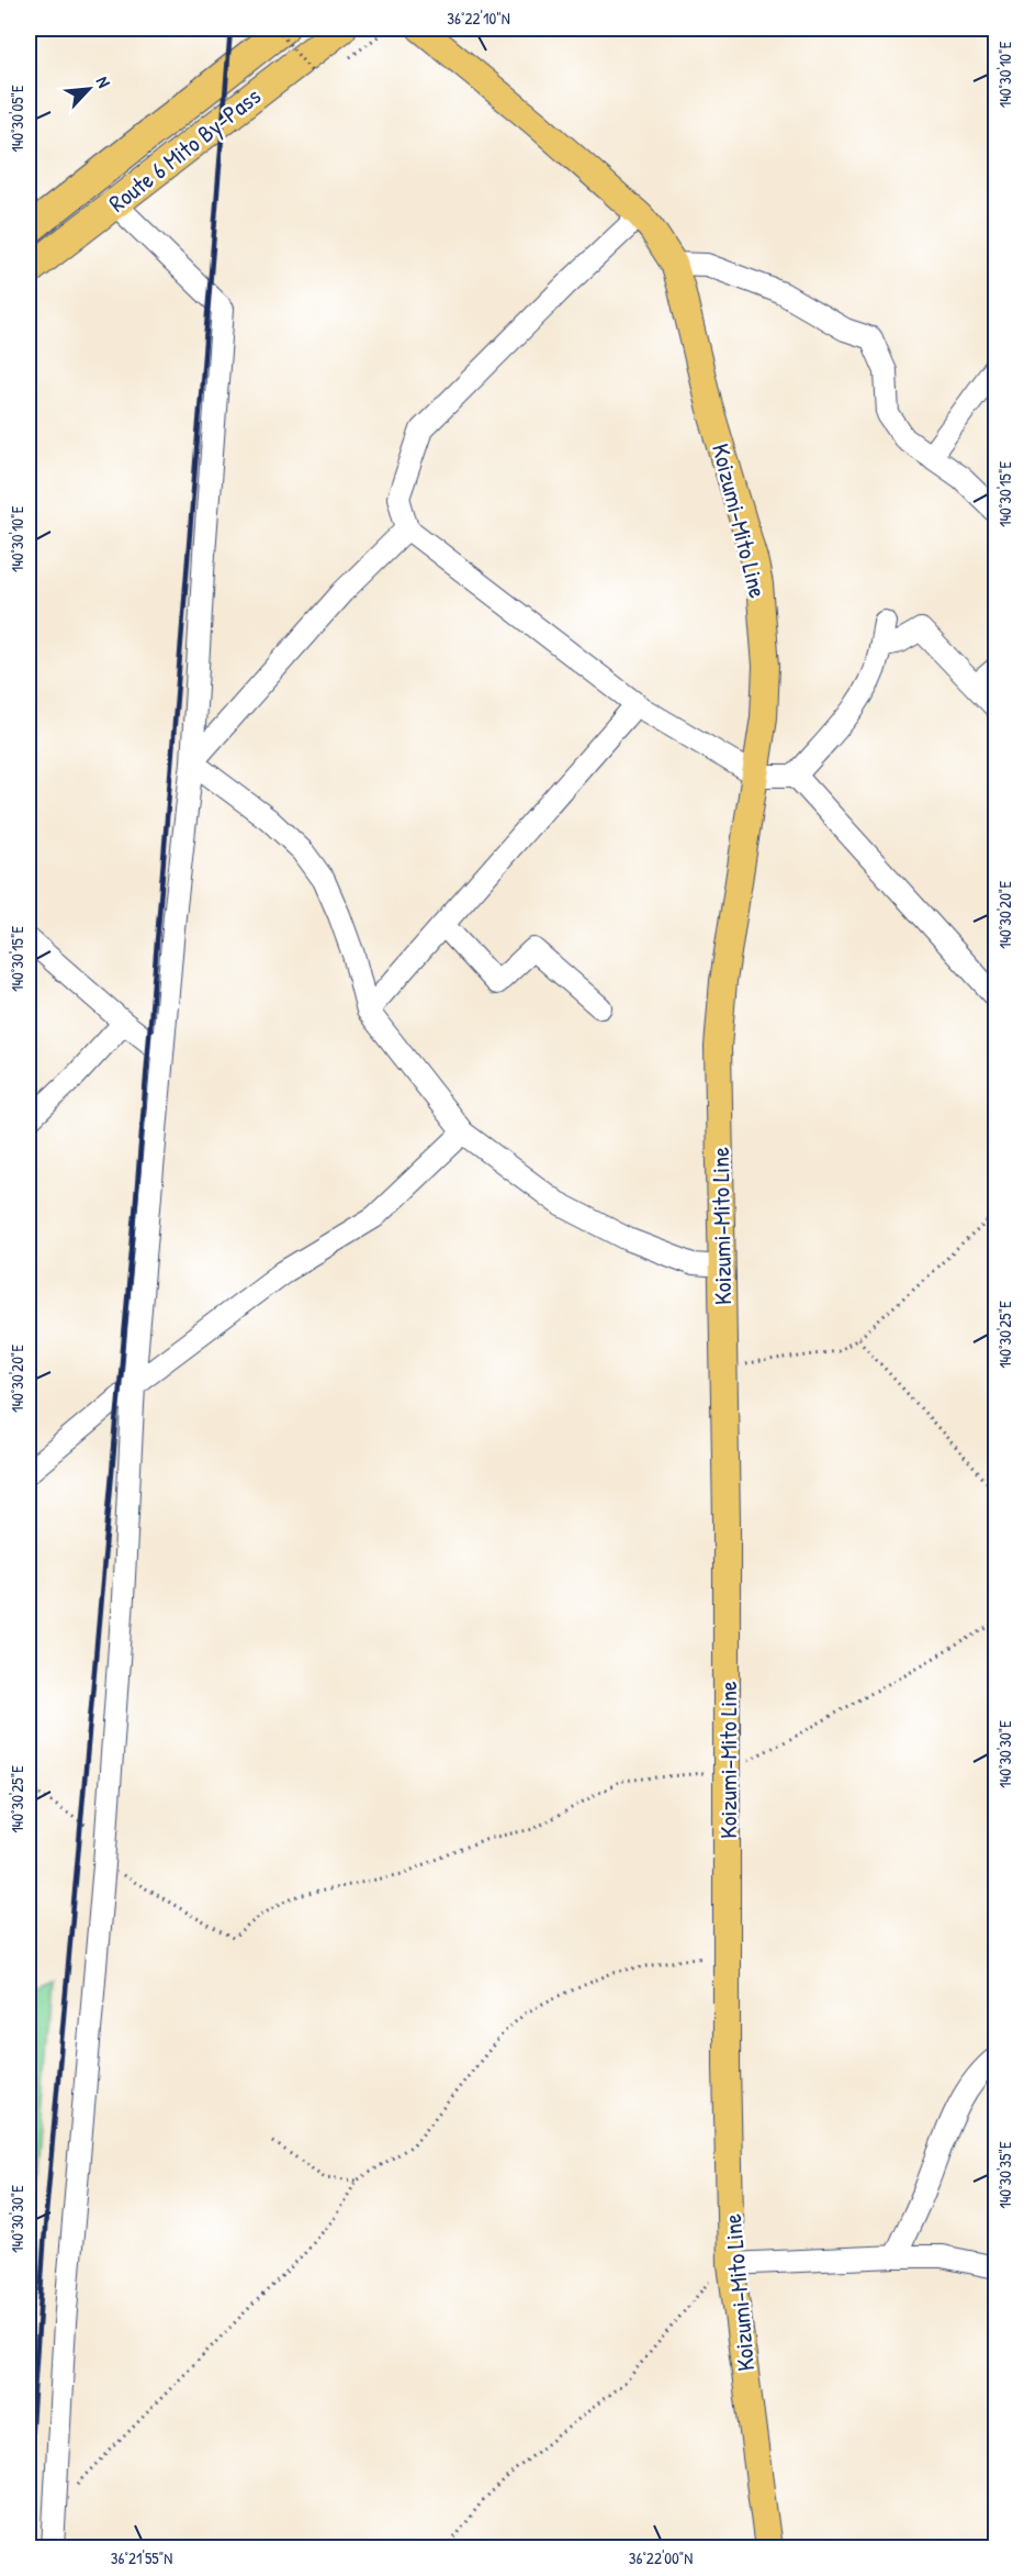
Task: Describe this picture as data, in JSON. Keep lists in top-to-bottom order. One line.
{"streets":{"highway":["Route 6 Mito By-Pass"],"main road":["Koizumi-Mito Line"]},"north":"top right","coordinates":["36°22'10\"N","140°30'10\"E","140°30'05\"E","140°30'15\"E","140°30'20\"E","140°30'25\"E","140°30'30\"E","140°30'35\"E","36°21'55\"N","36°22'00\"N"]}
